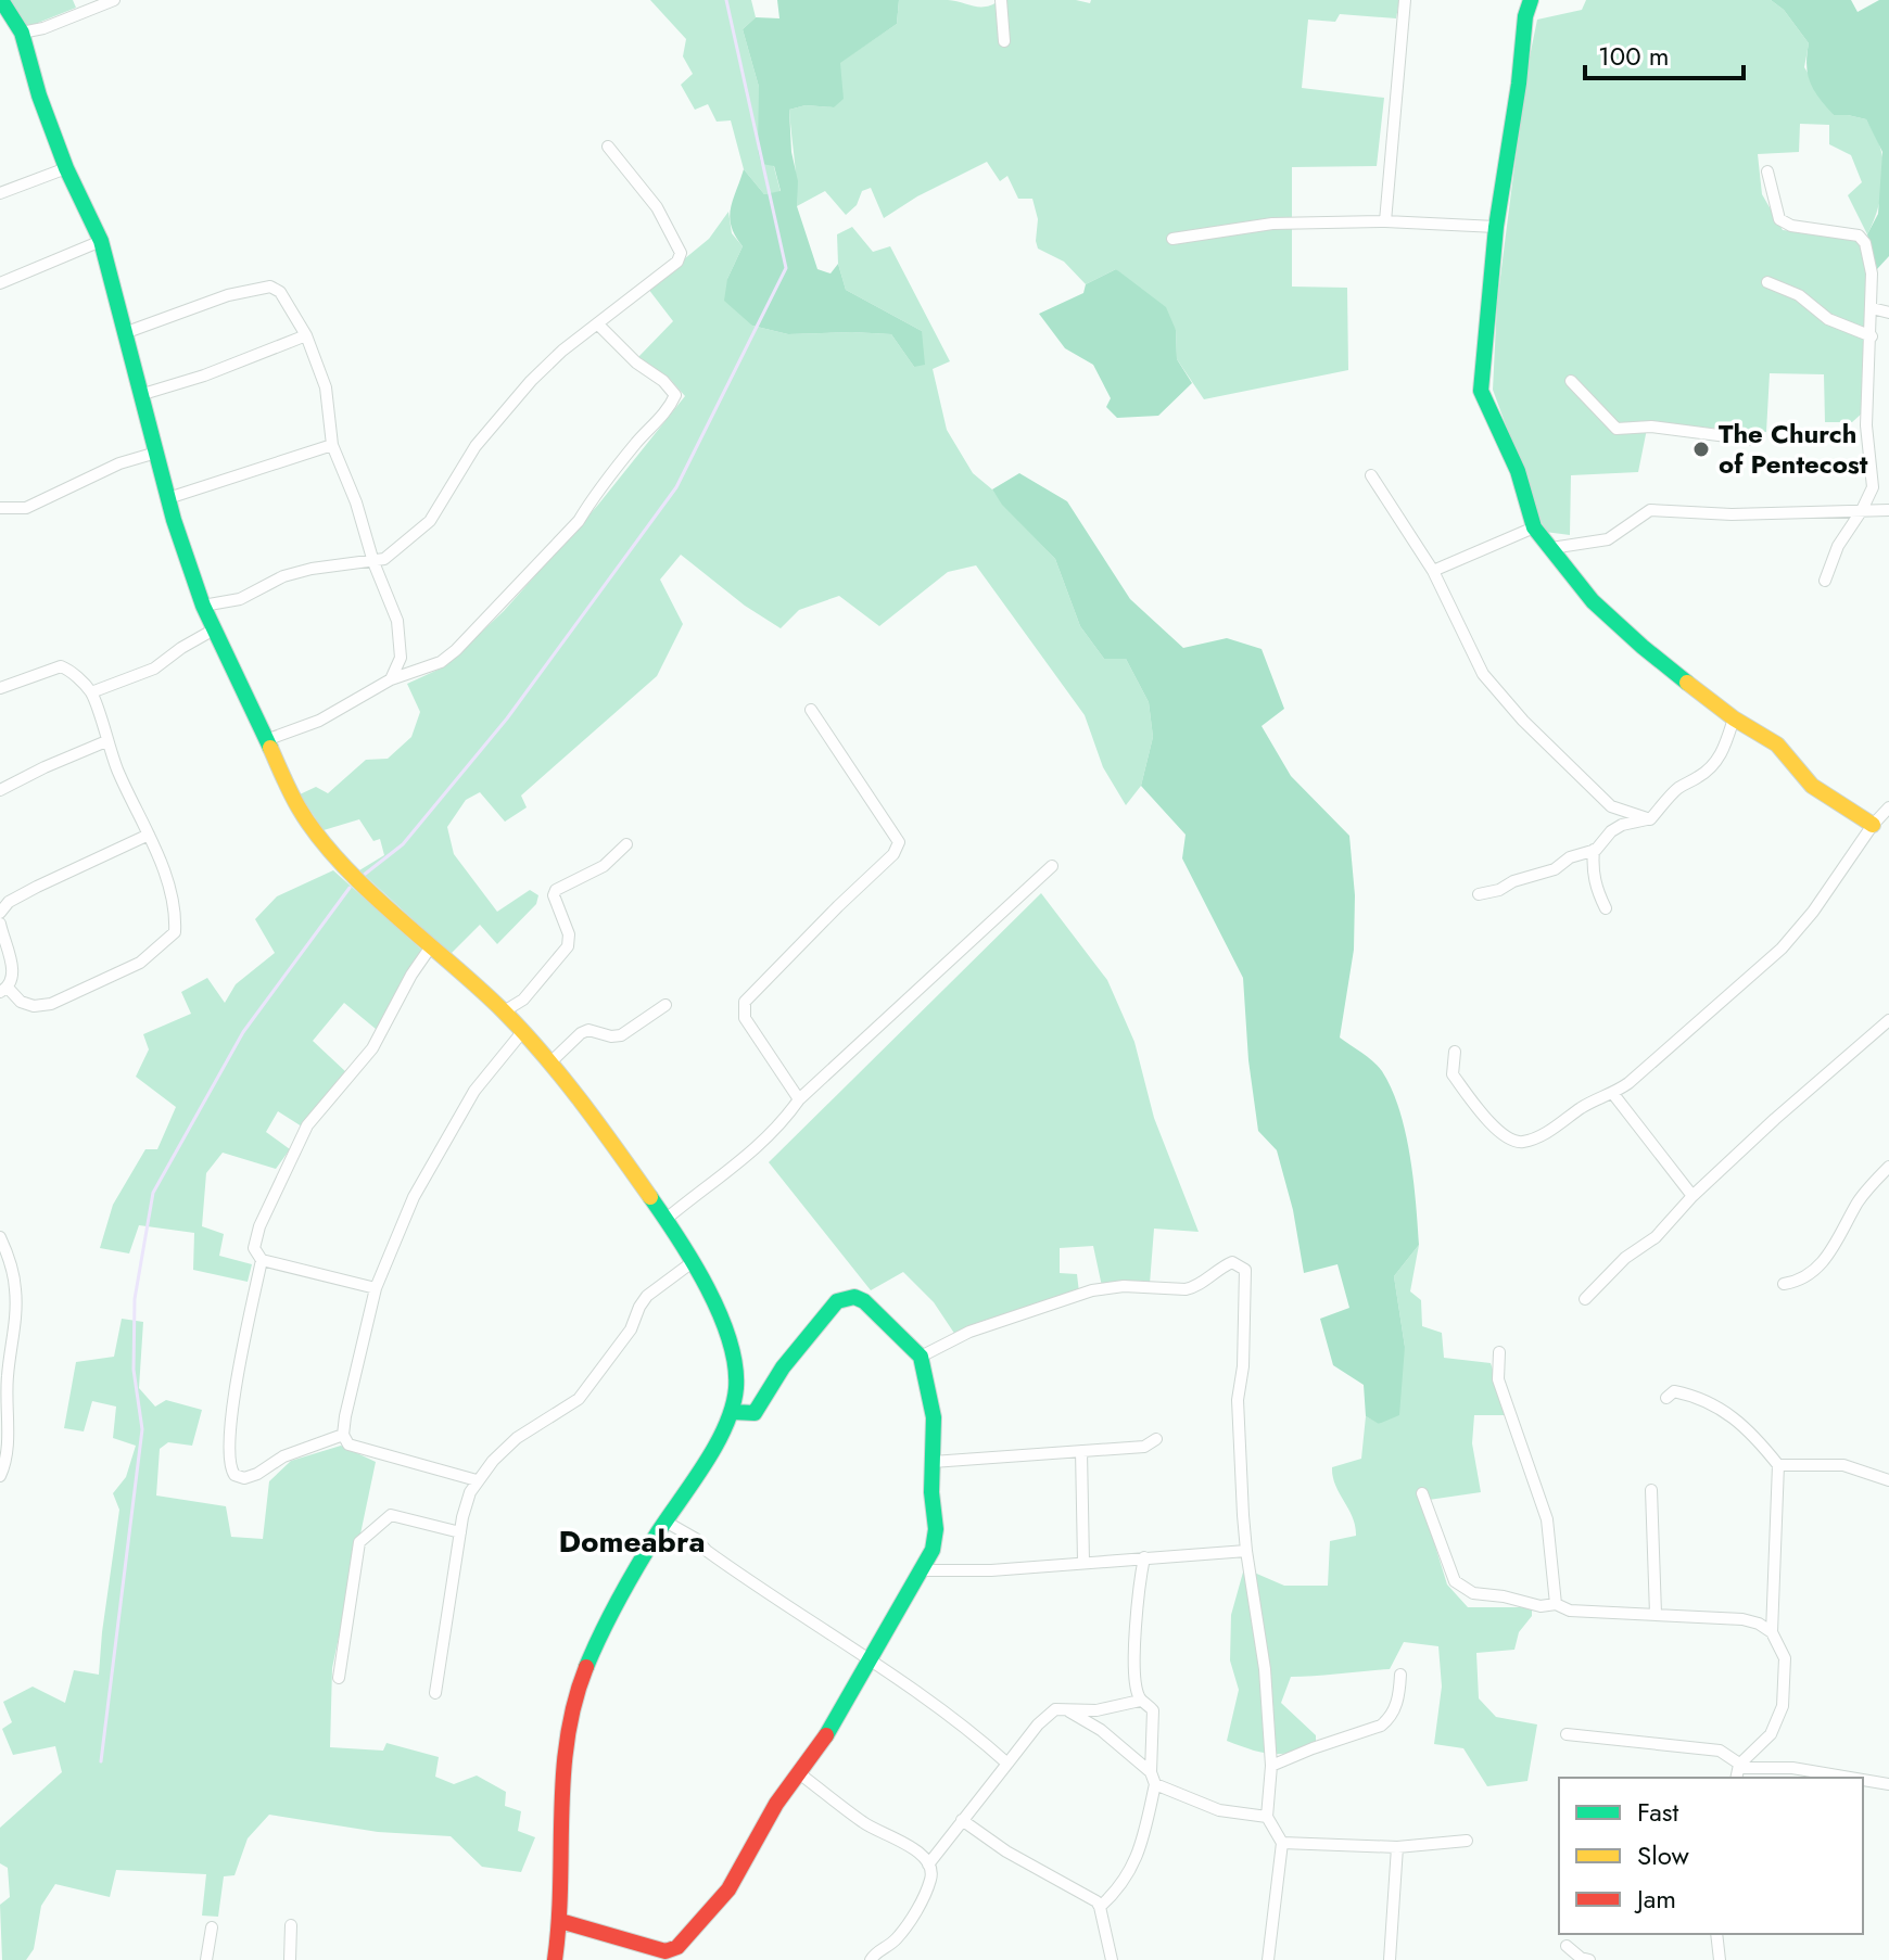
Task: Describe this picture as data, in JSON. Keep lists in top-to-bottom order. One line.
{"districts":["Domeabra"],"places":["The Church of Pentecost"],"legend":["Fast","Slow","Jam"],"scale_bar":"100 m"}
